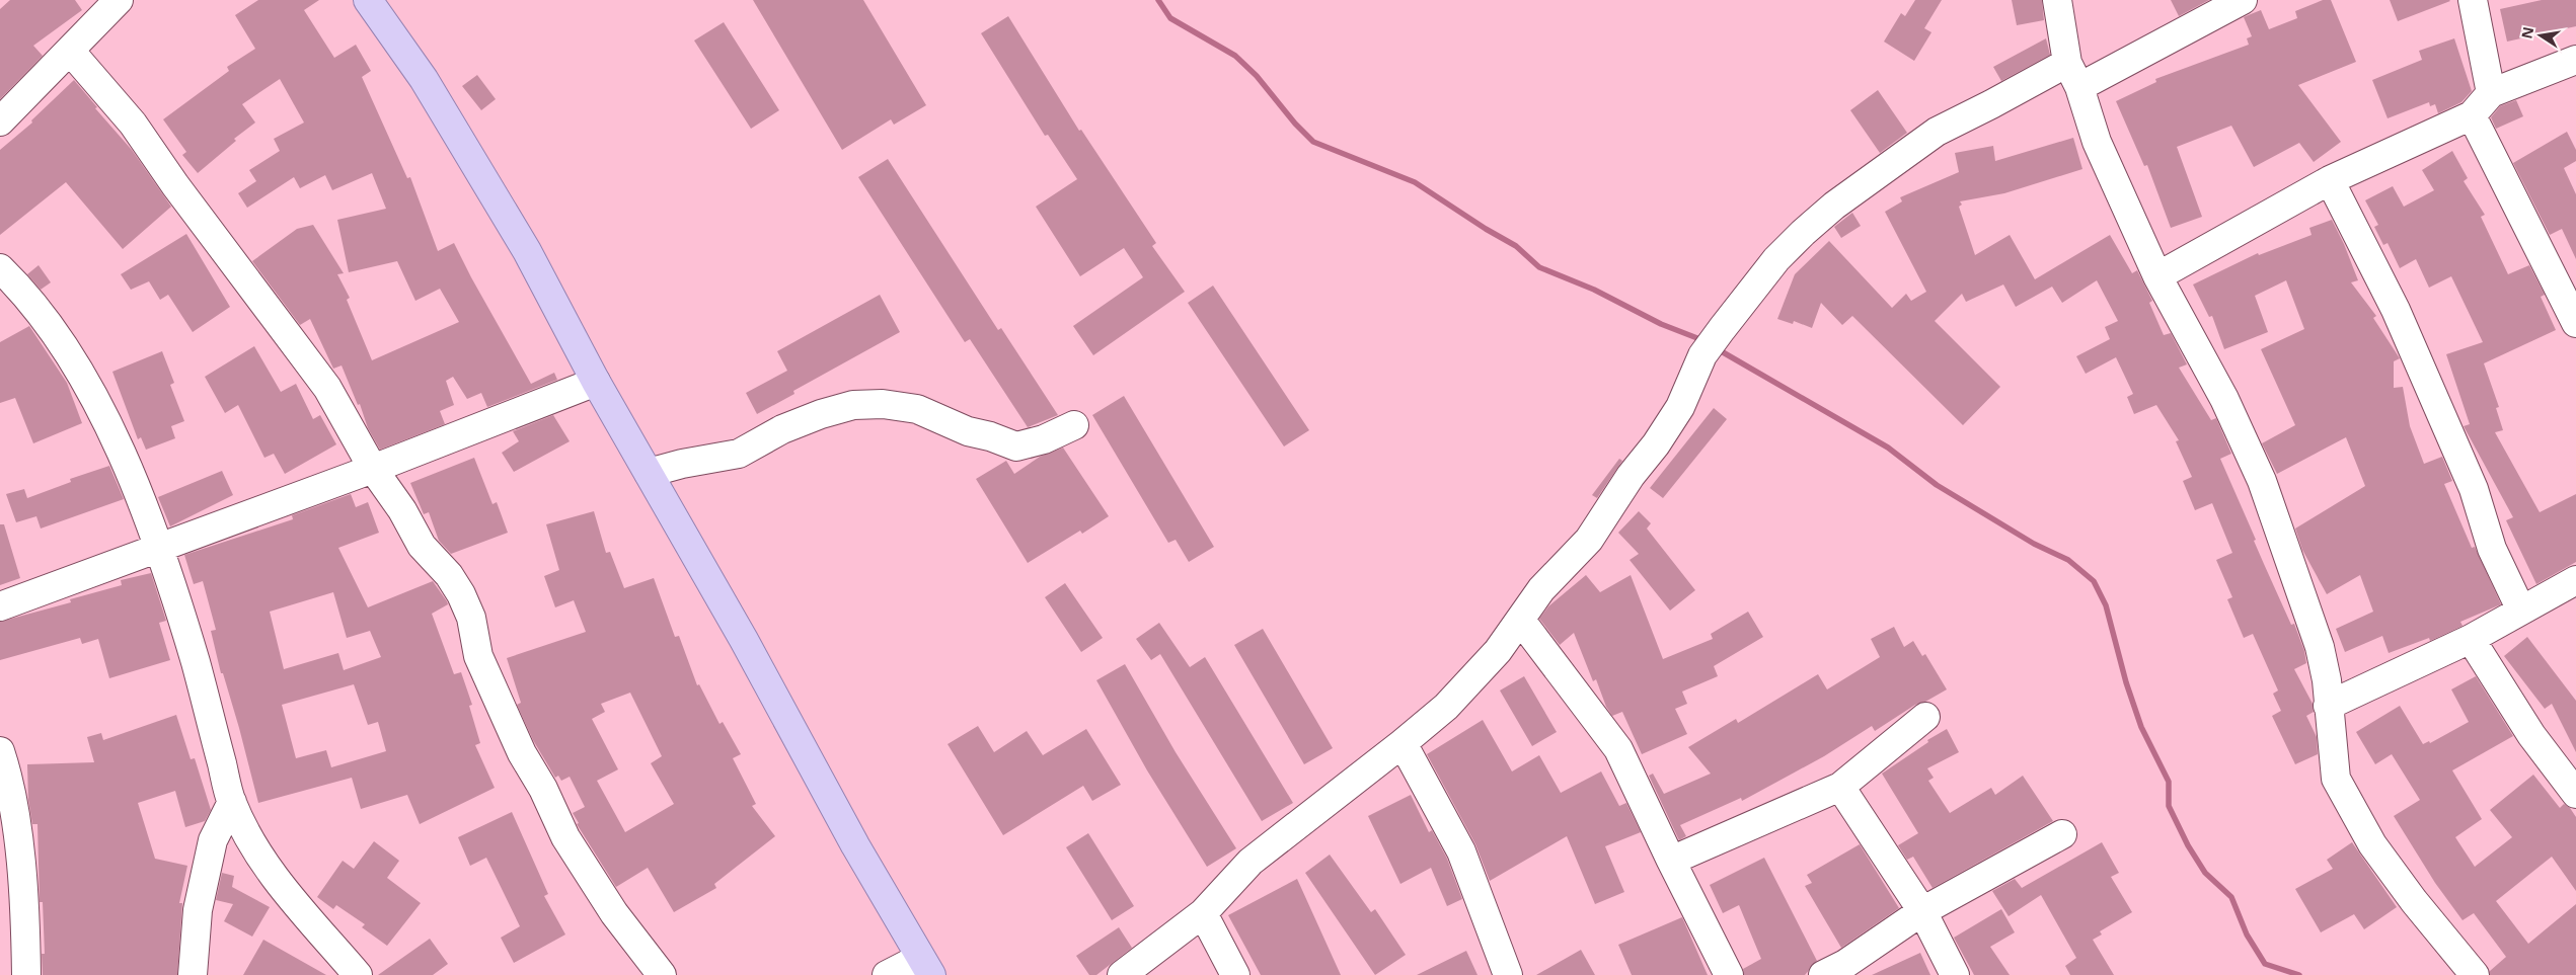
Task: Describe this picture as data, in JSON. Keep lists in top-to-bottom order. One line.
{"north":"left"}
